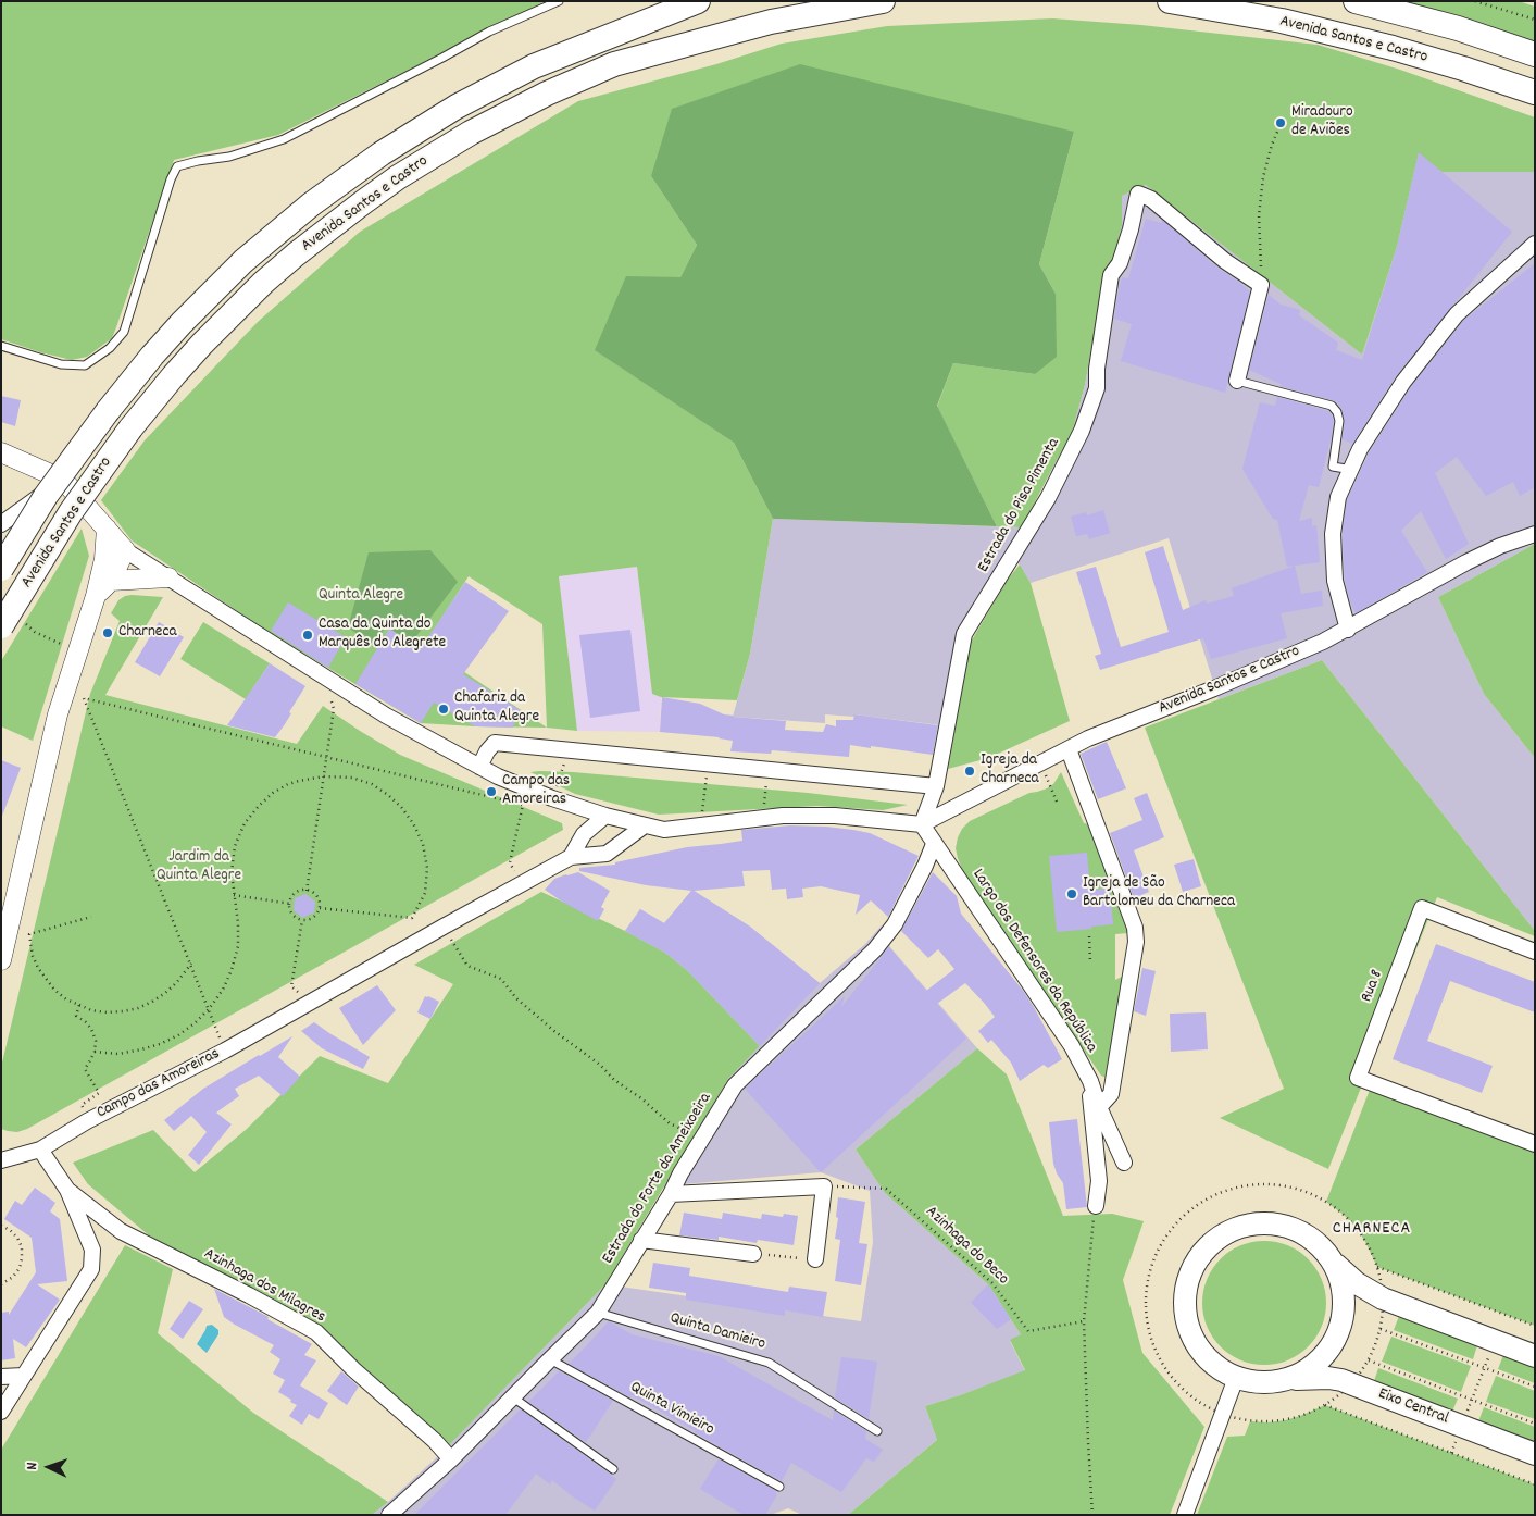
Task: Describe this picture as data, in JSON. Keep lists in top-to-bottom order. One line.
{"streets":{"main road":["Avenida Santos e Castro","Eixo Central"],"street":["Estrada do Pisa Pimenta","Largo dos Defensores da República","Rua 8","Campo das Amoreiras","Estrada do Forte da Ameixoeira","Azinhaga dos Milagres"],"lane":["Quinta Damieiro","Quinta Vimieiro"],"path":["Azinhaga do Beco"]},"crossings":[["Avenida Santos e Castro","Estrada do Pisa Pimenta"],["Avenida Santos e Castro","Largo dos Defensores da República"],["Estrada do Pisa Pimenta","Largo dos Defensores da República"],["Largo dos Defensores da República","Estrada do Forte da Ameixoeira"],["Estrada do Forte da Ameixoeira","Azinhaga dos Milagres"],["Estrada do Forte da Ameixoeira","Quinta Damieiro"],["Estrada do Forte da Ameixoeira","Quinta Vimieiro"]],"districts":["CHARNECA"],"parks":["Quinta Alegre","Jardim da Quinta Alegre"],"places":["Miradouro de Aviões","Charneca","Casa da Quinta do Marquês do Alegrete","Chafariz da Quinta Alegre","Igreja da Charneca","Campo das Amoreiras","Igreja de São Bartolomeu da Charneca"],"north":"left"}
